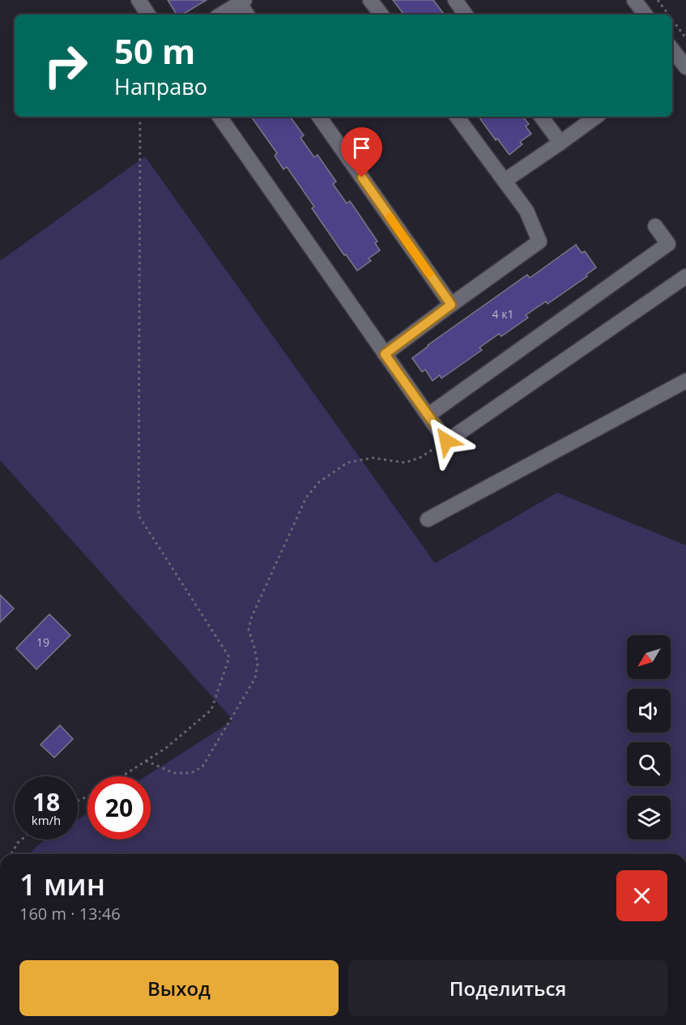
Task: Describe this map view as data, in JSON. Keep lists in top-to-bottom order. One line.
{"house_numbers":["4 к1","19"],"north":"bottom left","page":{"turn":["50 m","Направо"],"speed":"18 km/h","limit":"20","heading":["1 мин","160 m · 13:46"],"buttons":["Выход","Поделиться"]}}
